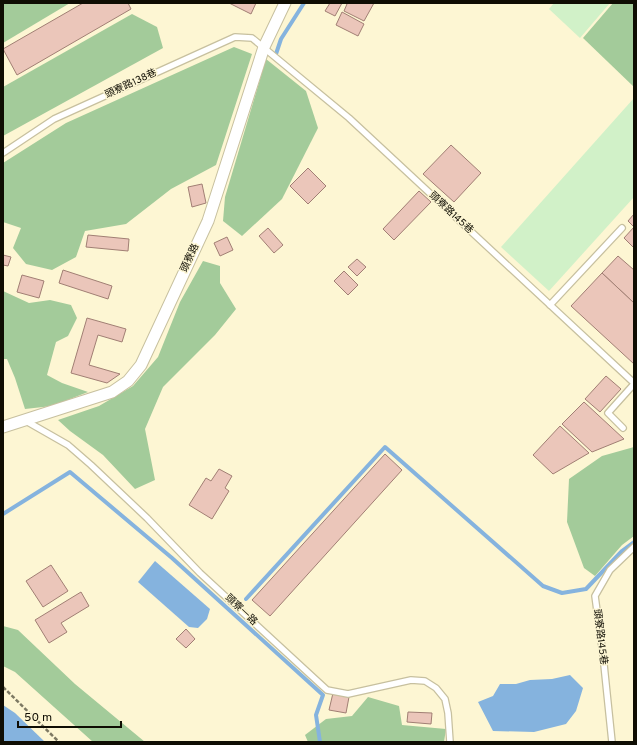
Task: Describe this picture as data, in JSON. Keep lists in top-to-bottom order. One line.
{"streets":{"street":["頭寮路"],"lane":["頭寮路138巷","頭寮路145巷","頭寮一路"]},"crossings":[["頭寮路138巷","頭寮路145巷"],["頭寮路138巷","頭寮路"],["頭寮路145巷","頭寮路"],["頭寮路","頭寮一路"]],"scale_bar":"50 m"}
